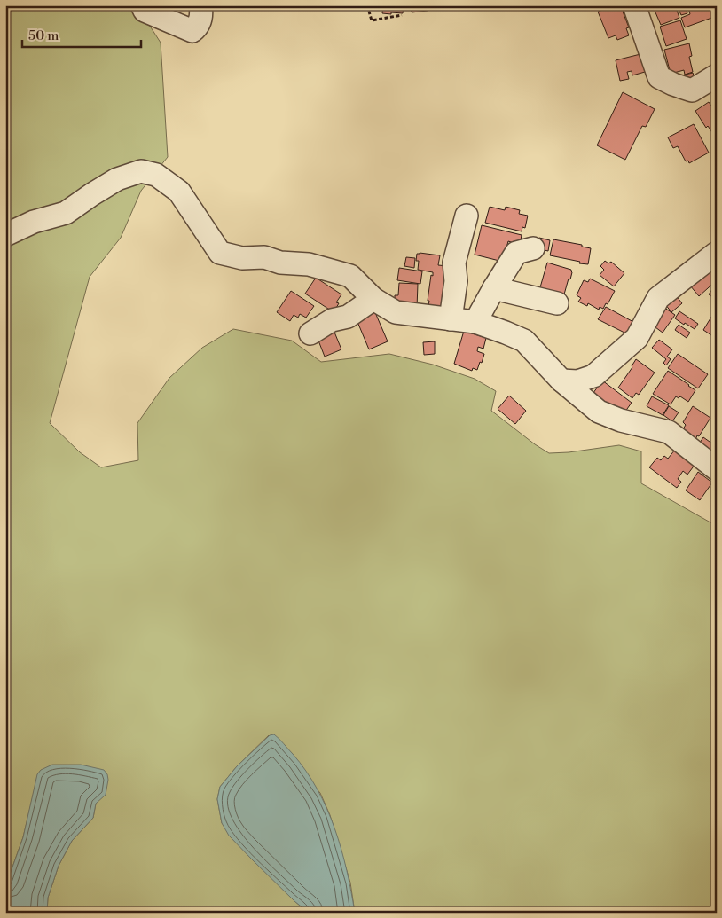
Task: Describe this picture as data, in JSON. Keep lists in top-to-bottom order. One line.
{"scale_bar":"50 m"}
